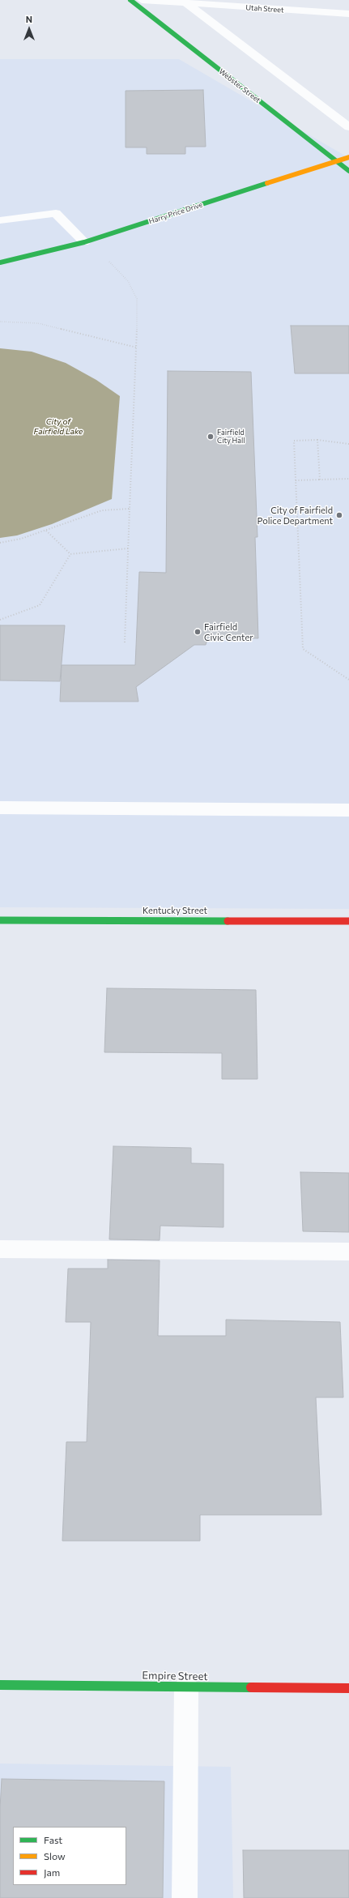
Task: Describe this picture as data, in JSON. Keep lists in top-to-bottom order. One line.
{"streets":{"street":["Utah Street","Webster Street","Harry Price Drive","Kentucky Street","Empire Street"]},"crossings":[["Webster Street","Harry Price Drive"]],"water":["City of Fairfield Lake"],"places":["Fairfield City Hall","City of Fairfield Police Department","Fairfield Civic Center"],"legend":["Fast","Slow","Jam"],"north":"top"}
